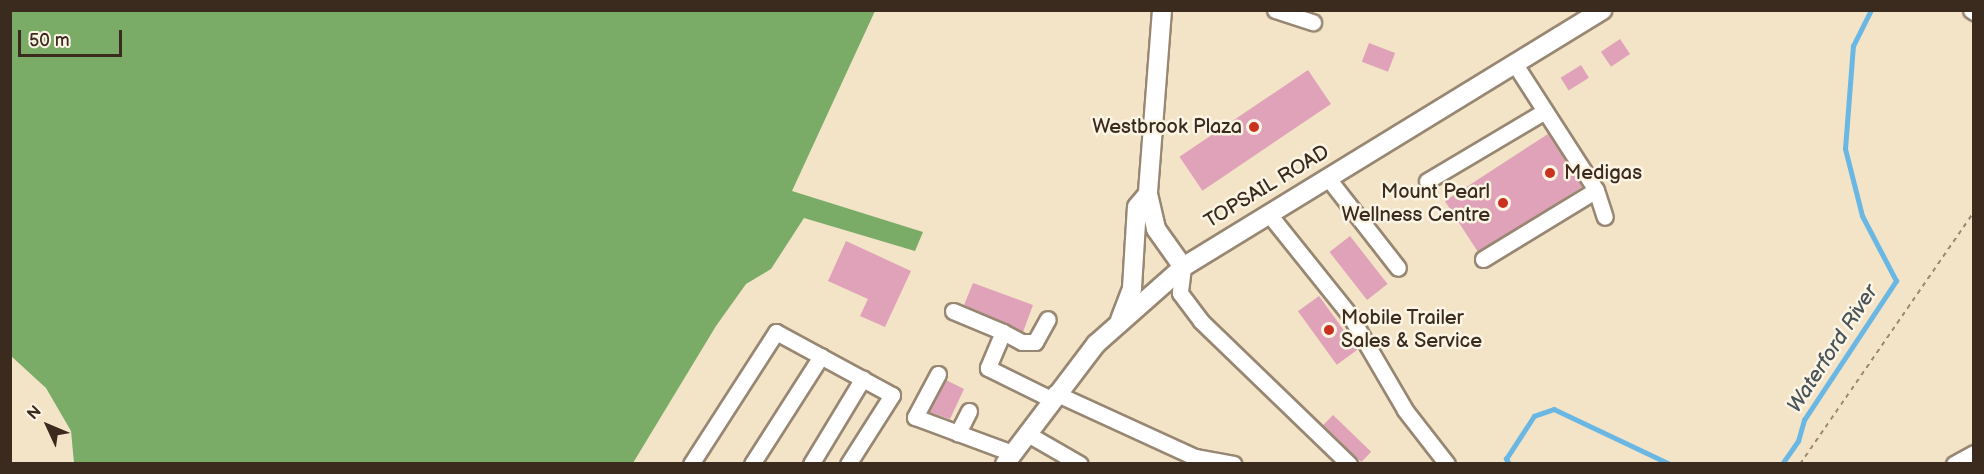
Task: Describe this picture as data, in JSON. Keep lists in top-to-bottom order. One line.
{"streets":{"main road":["TOPSAIL ROAD"]},"water":["Waterford River"],"places":["Westbrook Plaza","Medigas","Mount Pearl Wellness Centre","Mobile Trailer Sales & Service"],"scale_bar":"50 m","north":"top left"}
